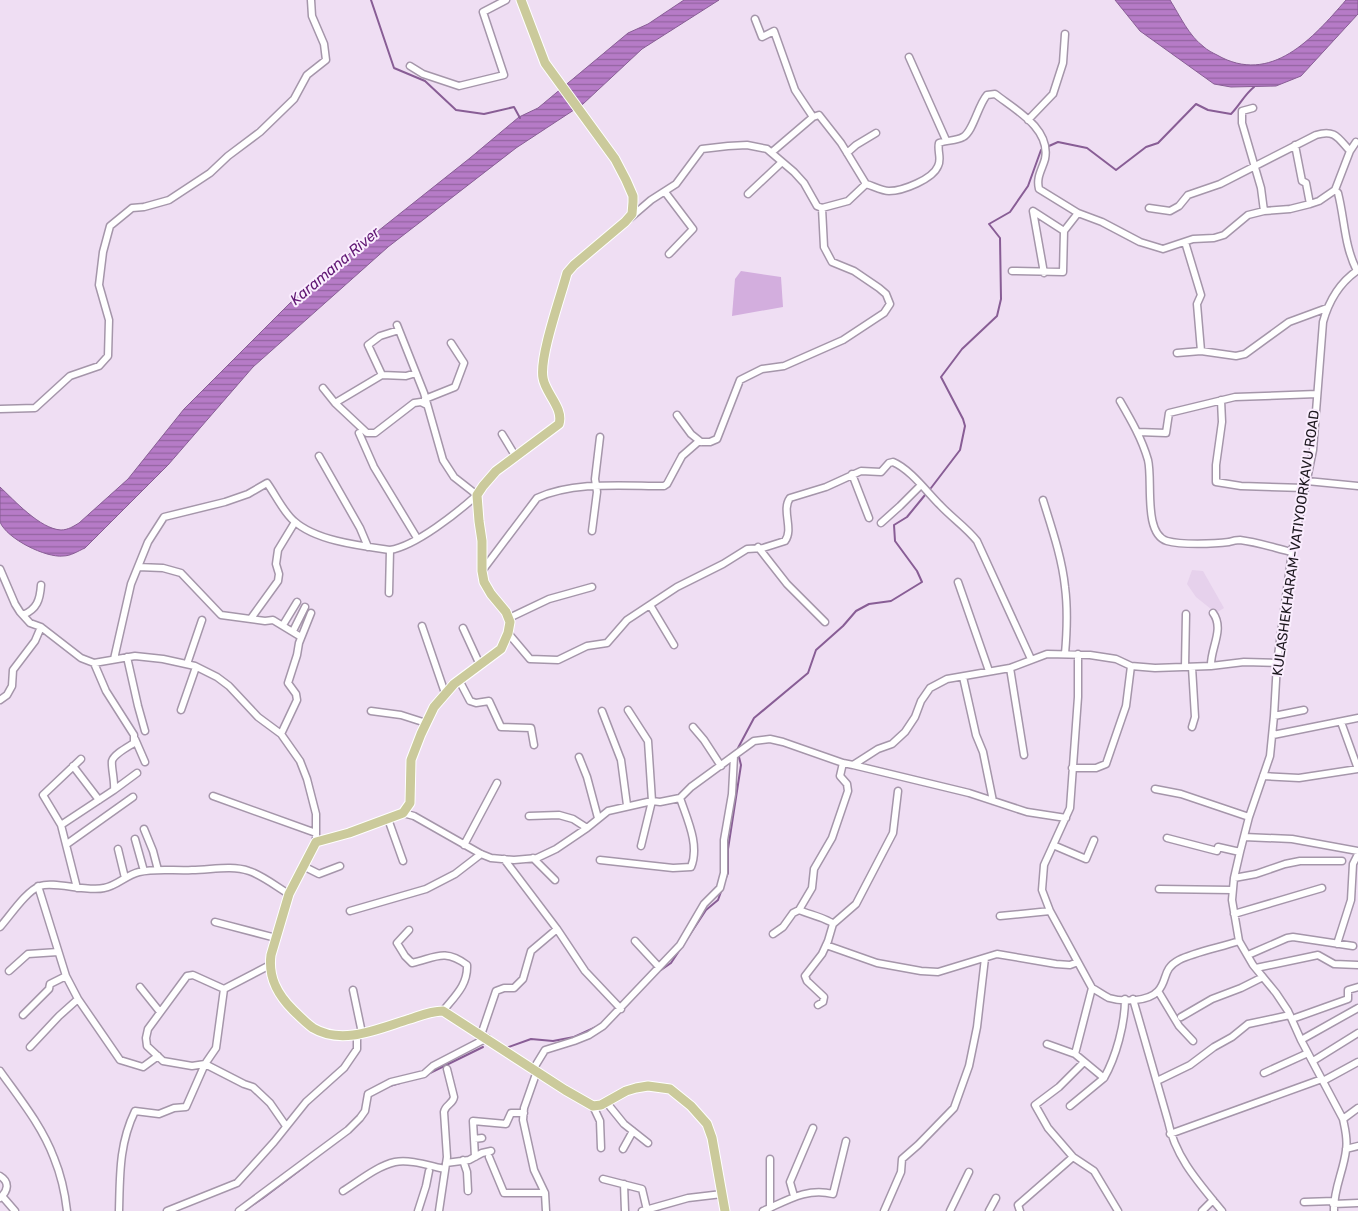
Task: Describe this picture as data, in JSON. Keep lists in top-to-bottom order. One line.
{"streets":{"street":["KULASHEKHARAM-VATIYOORKAVU ROAD"]},"water":["Karamana River"]}
